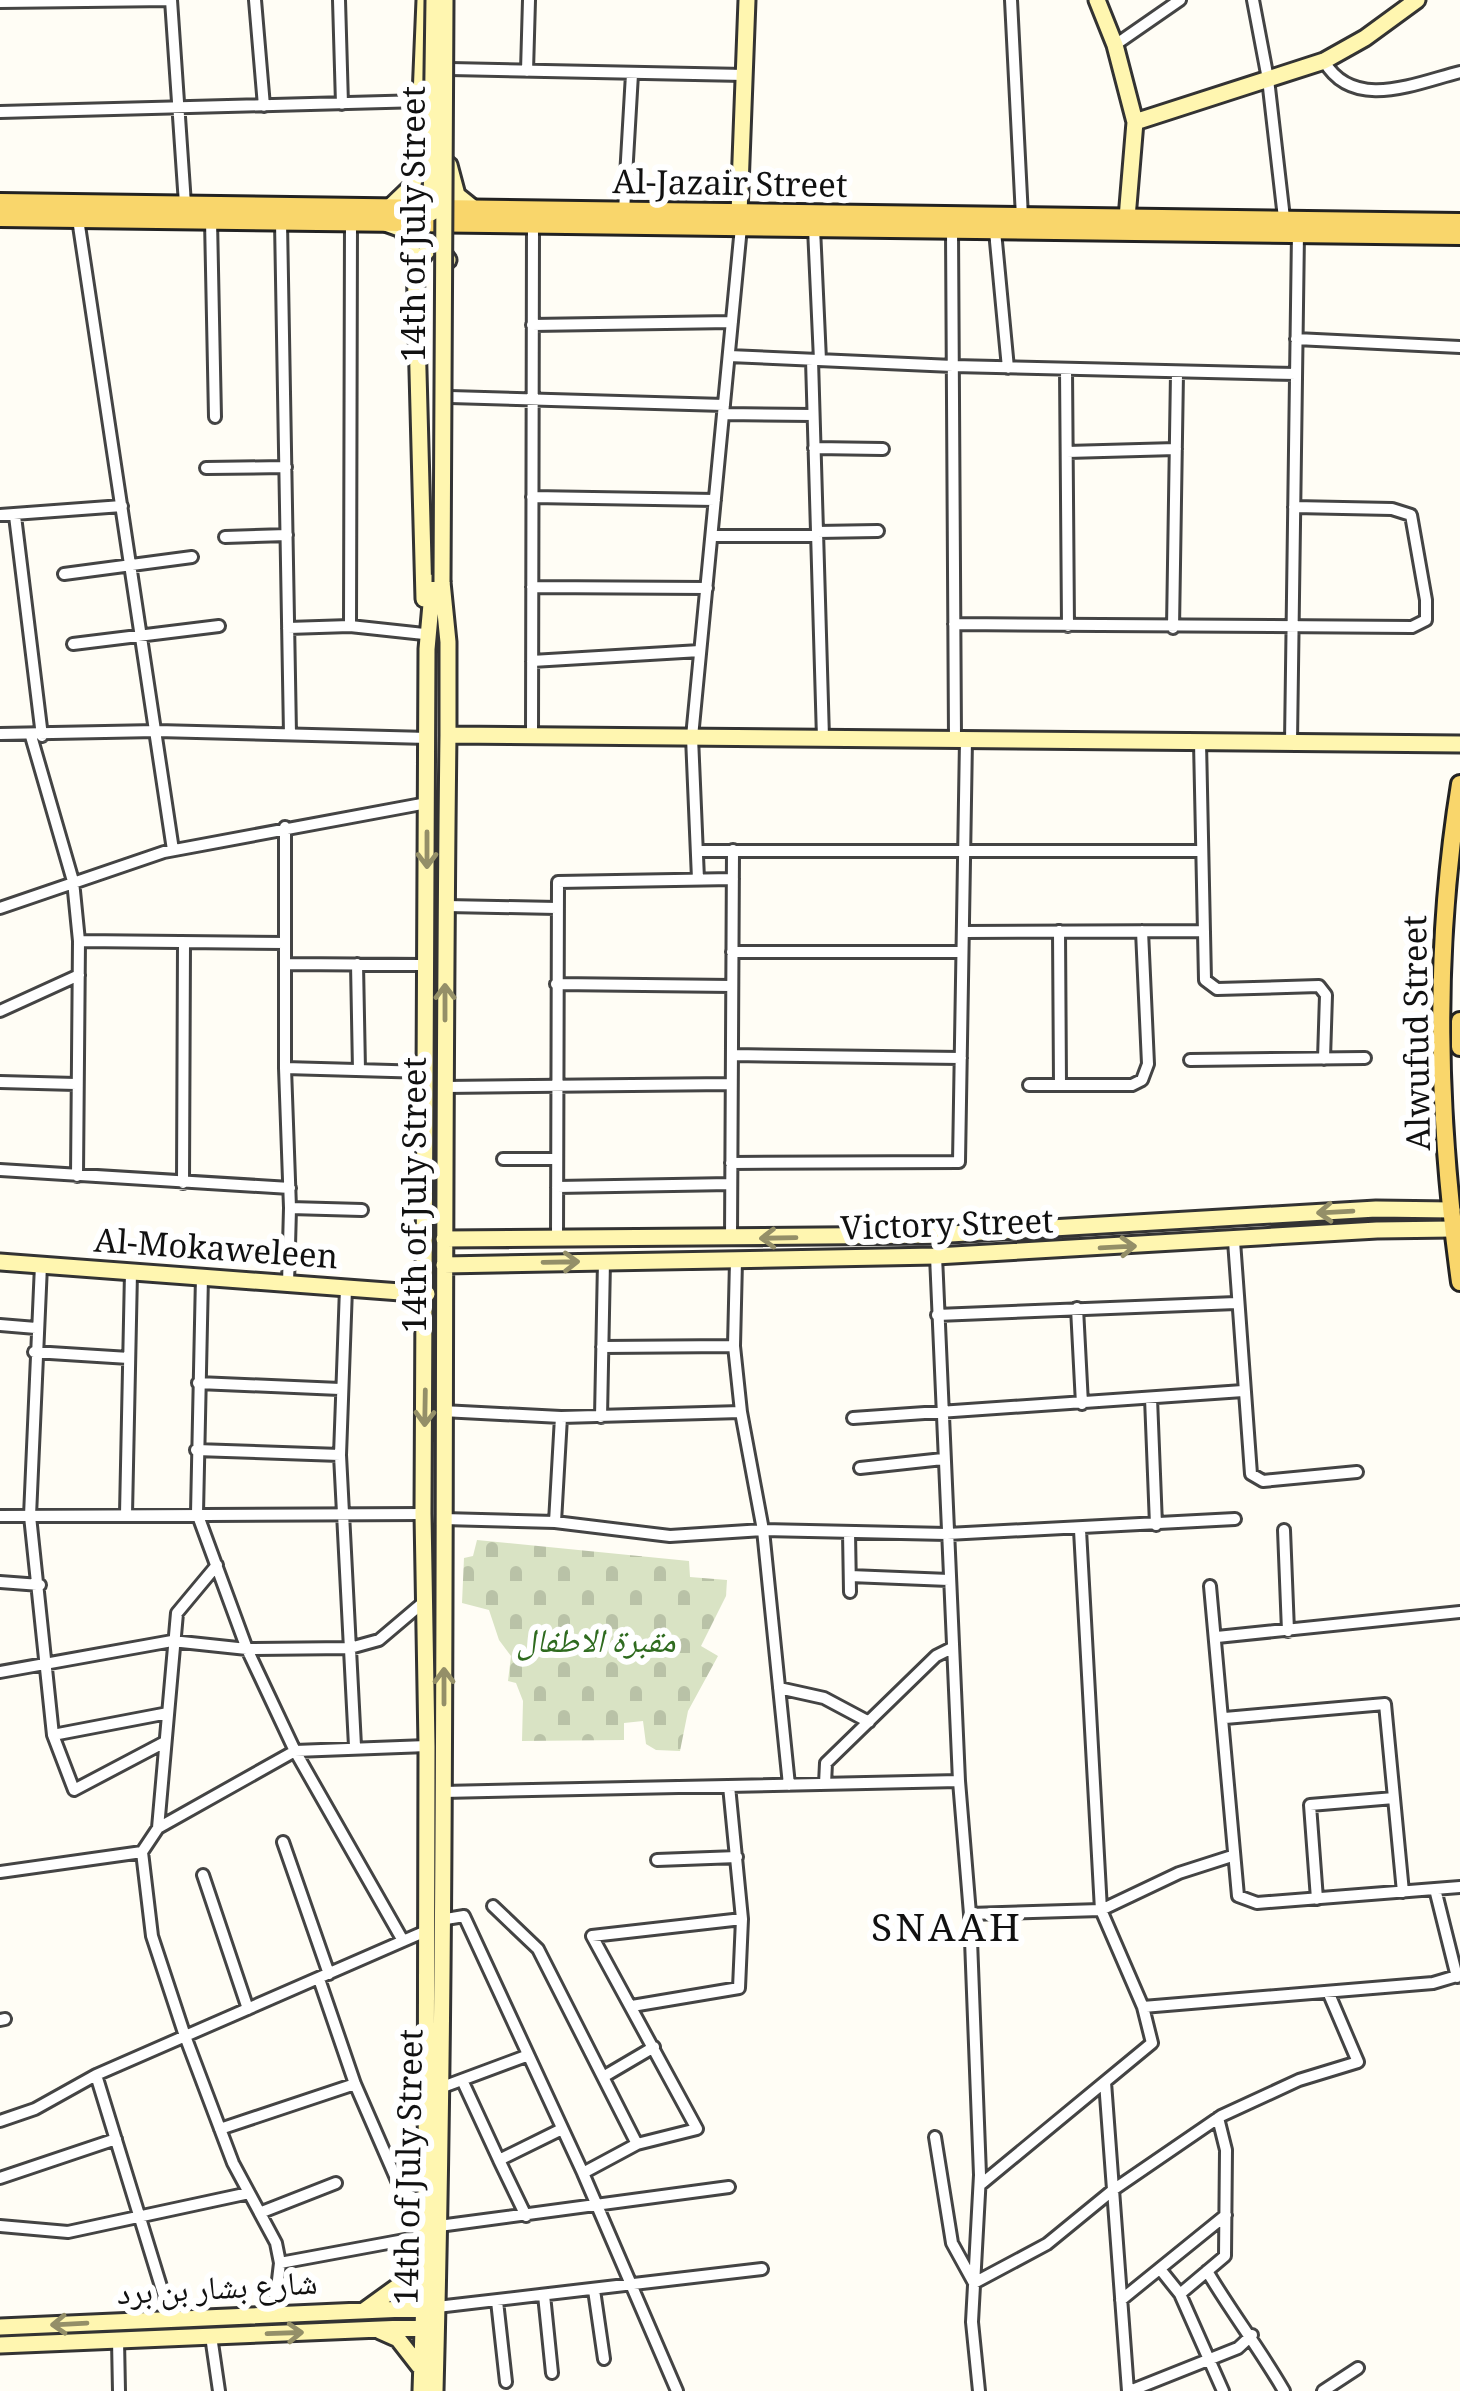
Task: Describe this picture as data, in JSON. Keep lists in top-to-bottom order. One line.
{"streets":{"main road":["Al-Jazair Street","14th of July Street","Alwufud Street","Victory Street","Al-Mokaweleen","شارع بشار بن برد"]},"crossings":[["14th of July Street","Victory Street"],["14th of July Street","Al-Mokaweleen"],["14th of July Street","شارع بشار بن برد"],["Alwufud Street","Victory Street"]],"districts":["SNAAH"],"parks":["مقبرة الاطفال"]}
